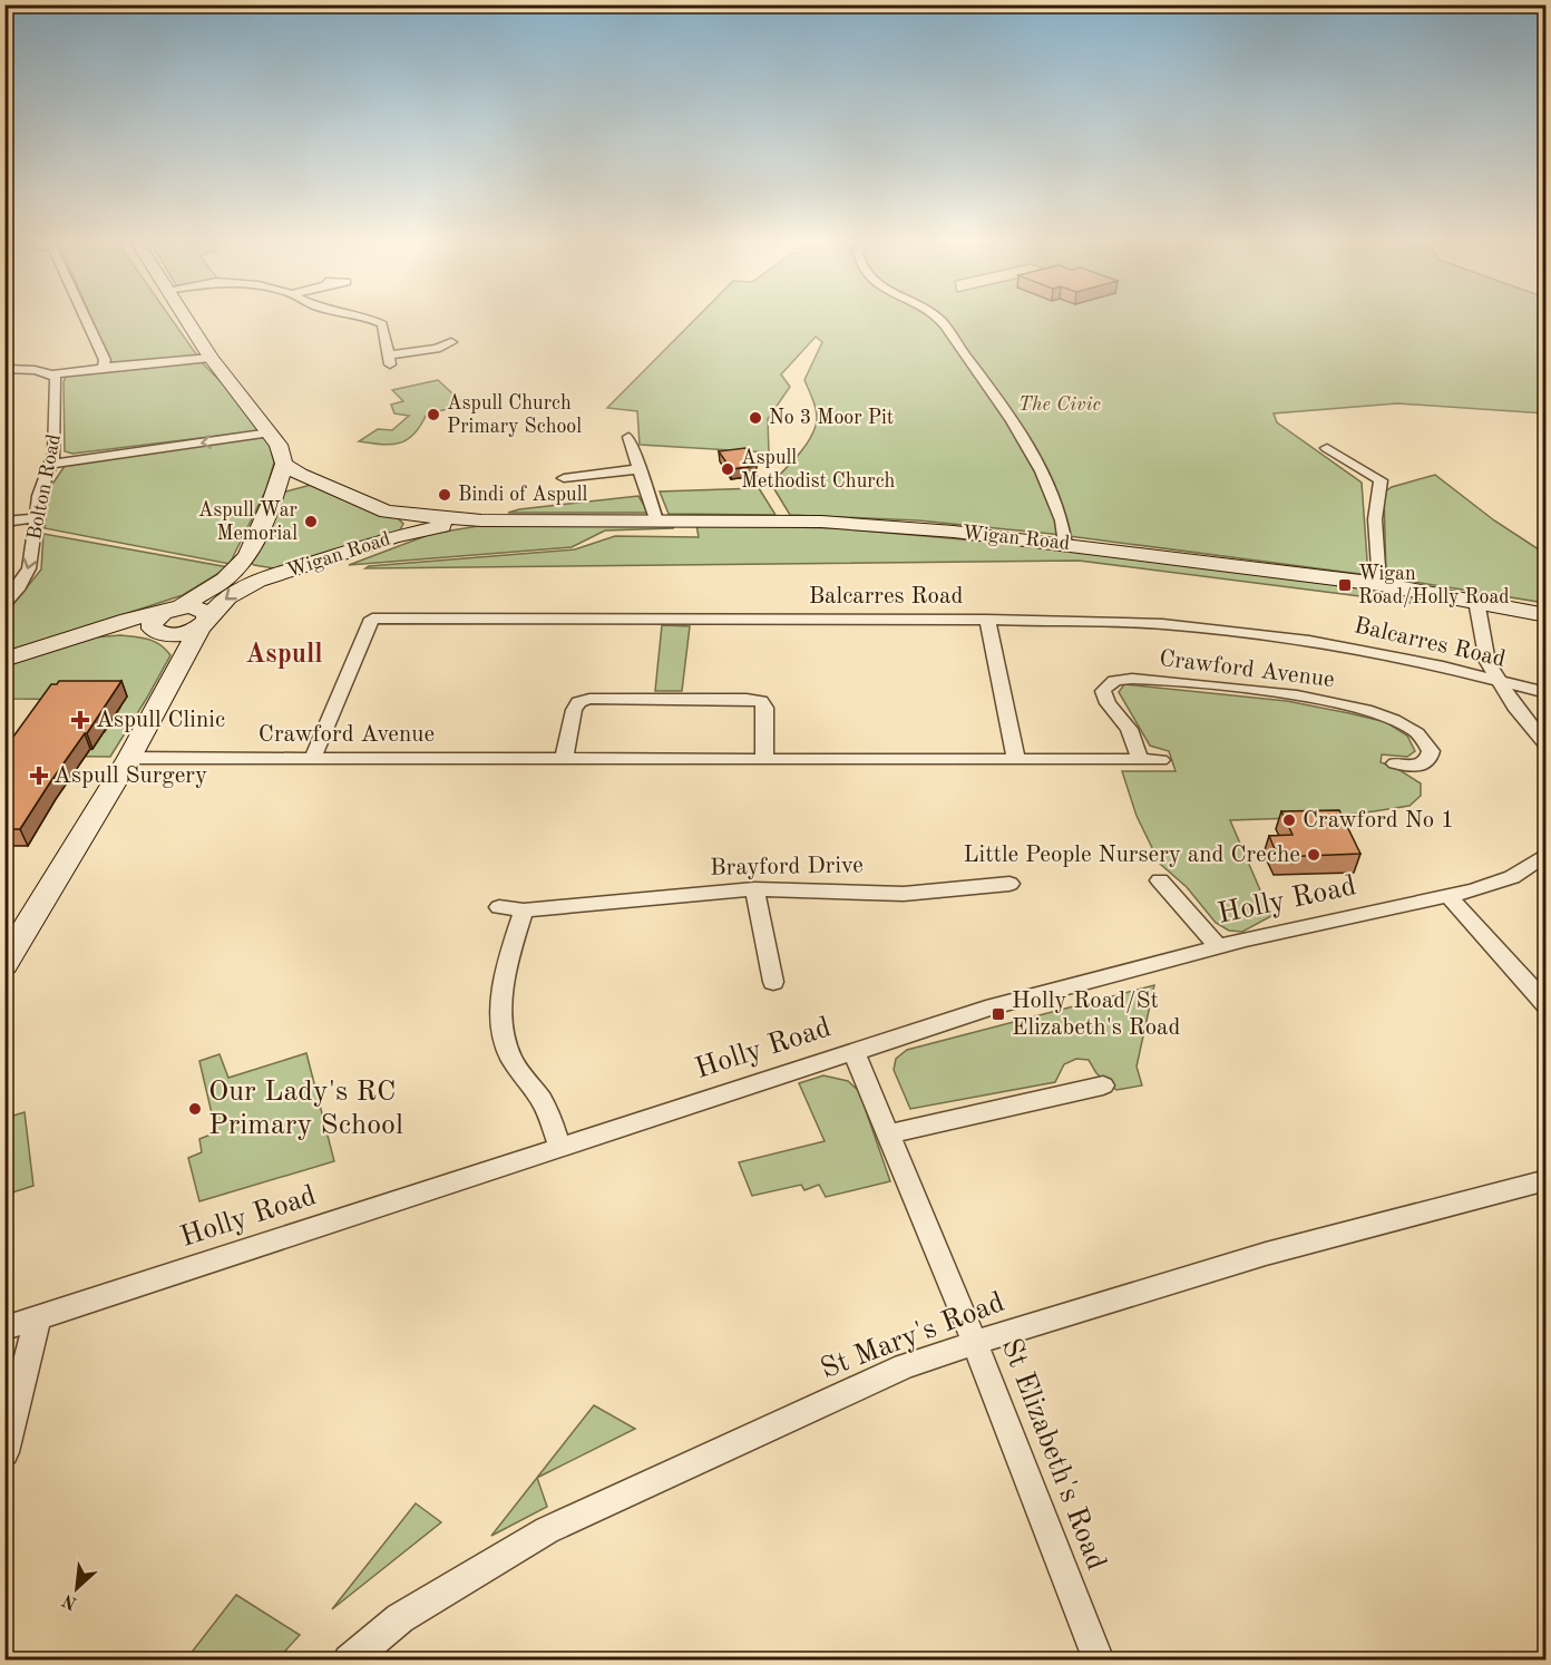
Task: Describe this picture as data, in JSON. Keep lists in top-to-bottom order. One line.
{"streets":{"main road":["Wigan Road"],"street":["Bolton Road","Balcarres Road","Crawford Avenue","Brayford Drive","Holly Road","St Mary's Road","St Elizabeth's Road"]},"crossings":[["Balcarres Road","Crawford Avenue"],["Holly Road","St Elizabeth's Road"],["St Mary's Road","St Elizabeth's Road"]],"one_way":["Bolton Road"],"districts":["Aspull"],"parks":["The Civic"],"places":{"other":["Aspull Church Primary School","No 3 Moor Pit","Aspull Methodist Church","Bindi of Aspull","Aspull War Memorial","Crawford No 1","Little People Nursery and Creche","Our Lady's RC Primary School"],"transit":["Wigan Road/Holly Road","Holly Road/St Elizabeth's Road"],"health":["Aspull Clinic","Aspull Surgery"]},"north":"bottom left"}
